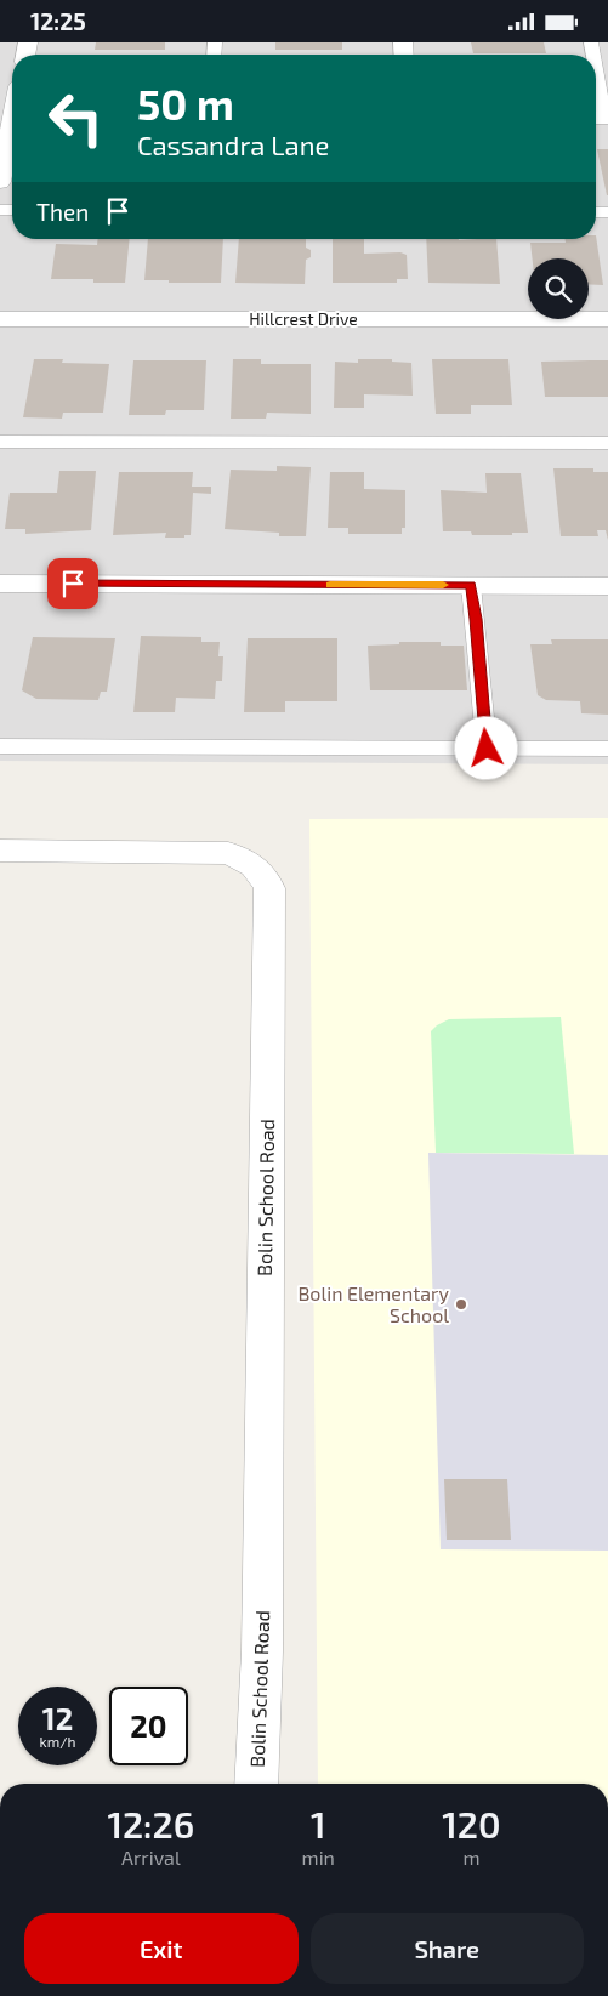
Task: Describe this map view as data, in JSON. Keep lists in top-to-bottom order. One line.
{"streets":{"street":["Hillcrest Drive","Bolin School Road"]},"places":["Bolin Elementary School"],"page":{"status":"12:25","turn":["50 m","Cassandra Lane"],"then":"Then","speed":"12 km/h","limit":"20","eta":["12:26","Arrival","1","min","120","m"],"buttons":["Exit","Share"]}}
